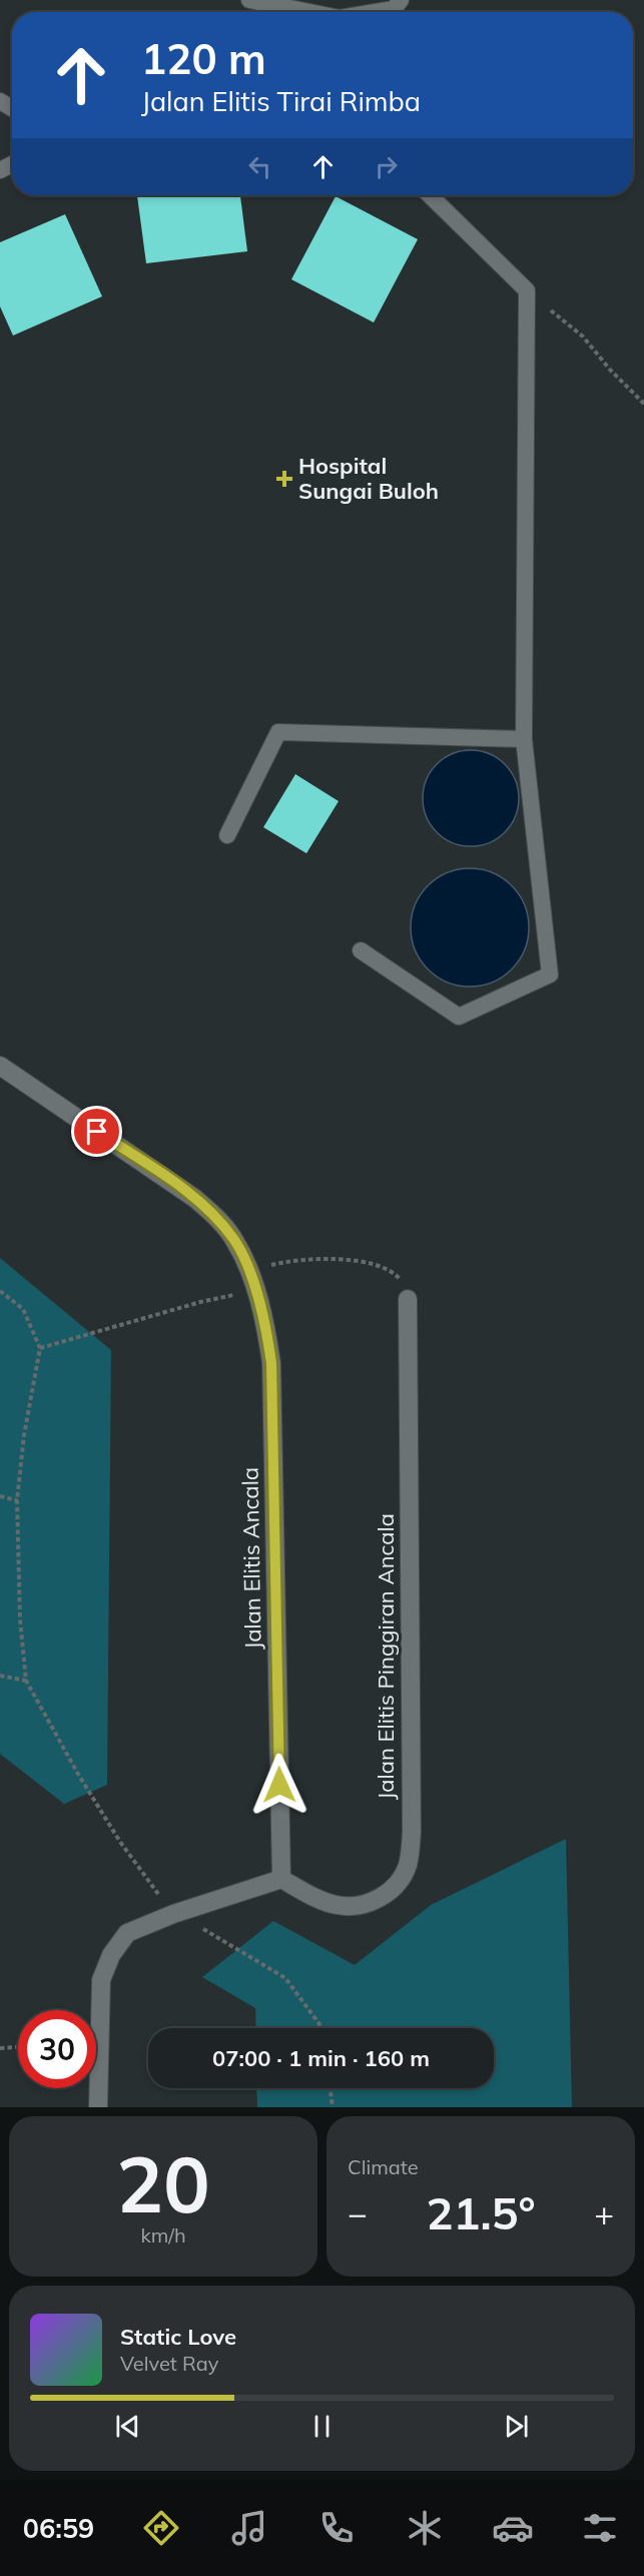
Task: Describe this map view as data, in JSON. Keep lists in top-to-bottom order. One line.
{"streets":{"street":["Jalan Elitis Ancala","Jalan Elitis Pinggiran Ancala"]},"crossings":[["Jalan Elitis Ancala","Jalan Elitis Pinggiran Ancala"]],"places":{"health":["Hospital Sungai Buloh"]},"page":{"turn":["120 m","Jalan Elitis Tirai Rimba"],"limit":"30","trip":"07:00 · 1 min · 160 m","tile":[["20","km/h"],"Climate"],"heat":["−","21.5°","+"],"song":["Static Love","Velvet Ray"],"tabs":"06:59"}}
